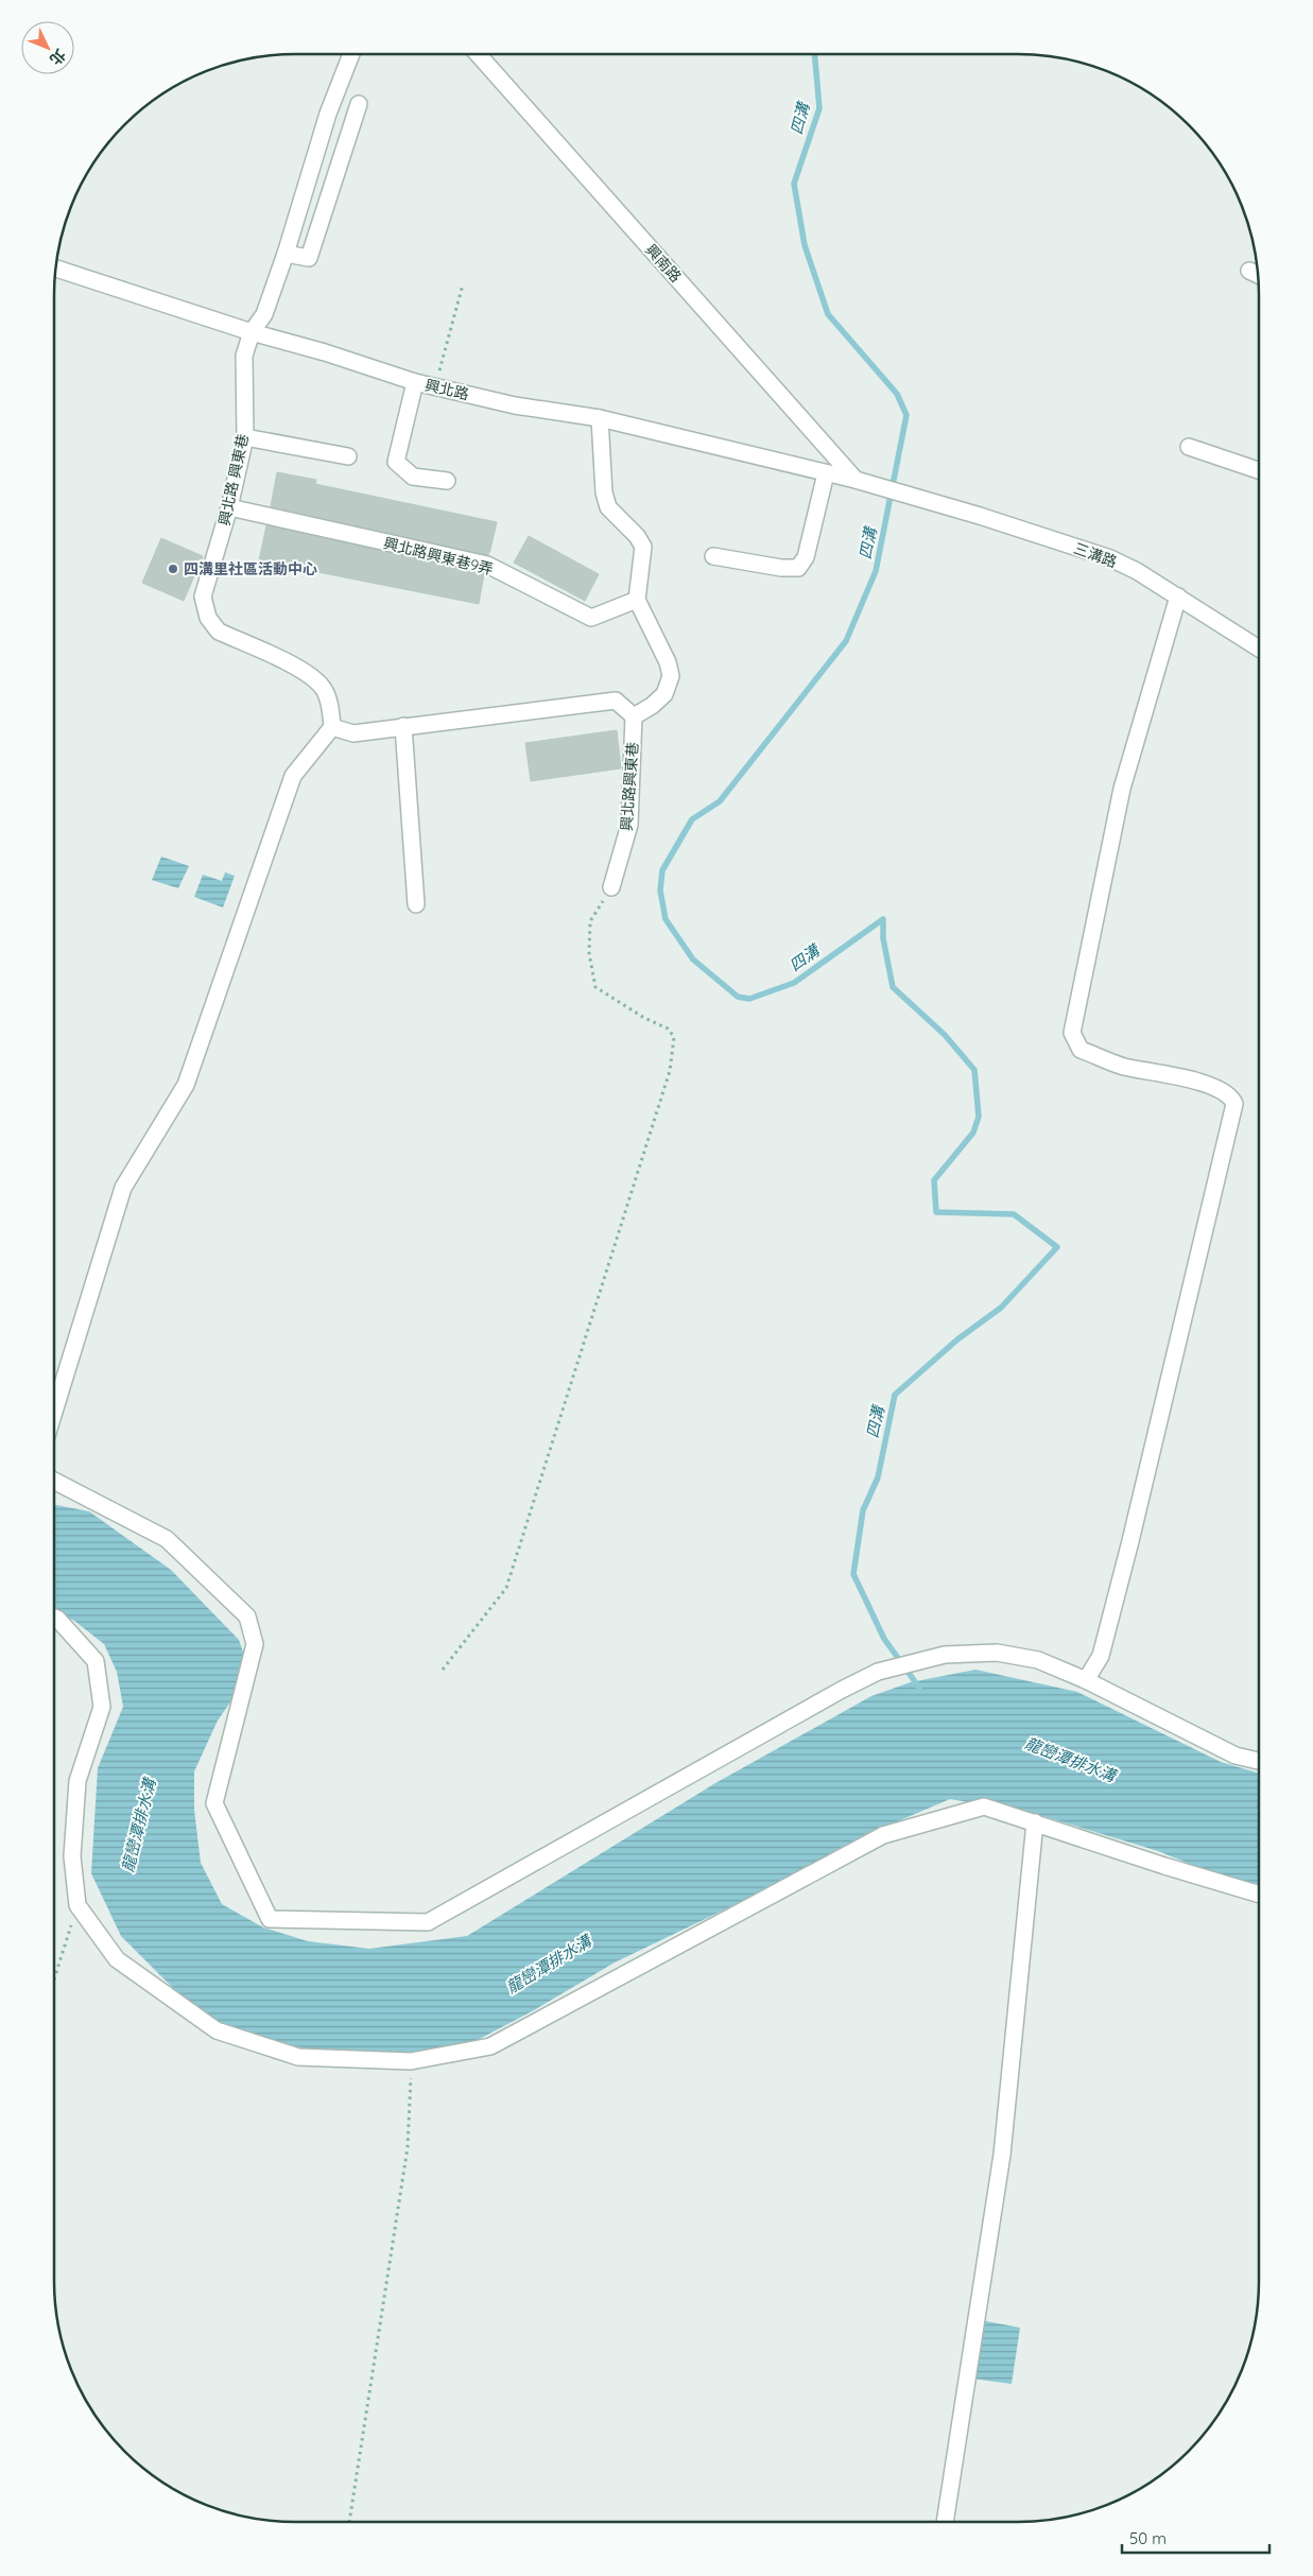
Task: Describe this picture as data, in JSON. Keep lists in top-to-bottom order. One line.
{"streets":{"street":["興南路","興北路","興北路 興東巷","三溝路","興北路興東巷9弄","興北路興東巷"]},"crossings":[["興南路","興北路"],["興南路","三溝路"],["興北路","興北路 興東巷"],["興北路","三溝路"],["興北路 興東巷","興北路興東巷9弄"]],"water":["四溝","龍巒潭排水溝"],"places":["四溝里社區活動中心"],"scale_bar":"50 m","north":"bottom right"}
